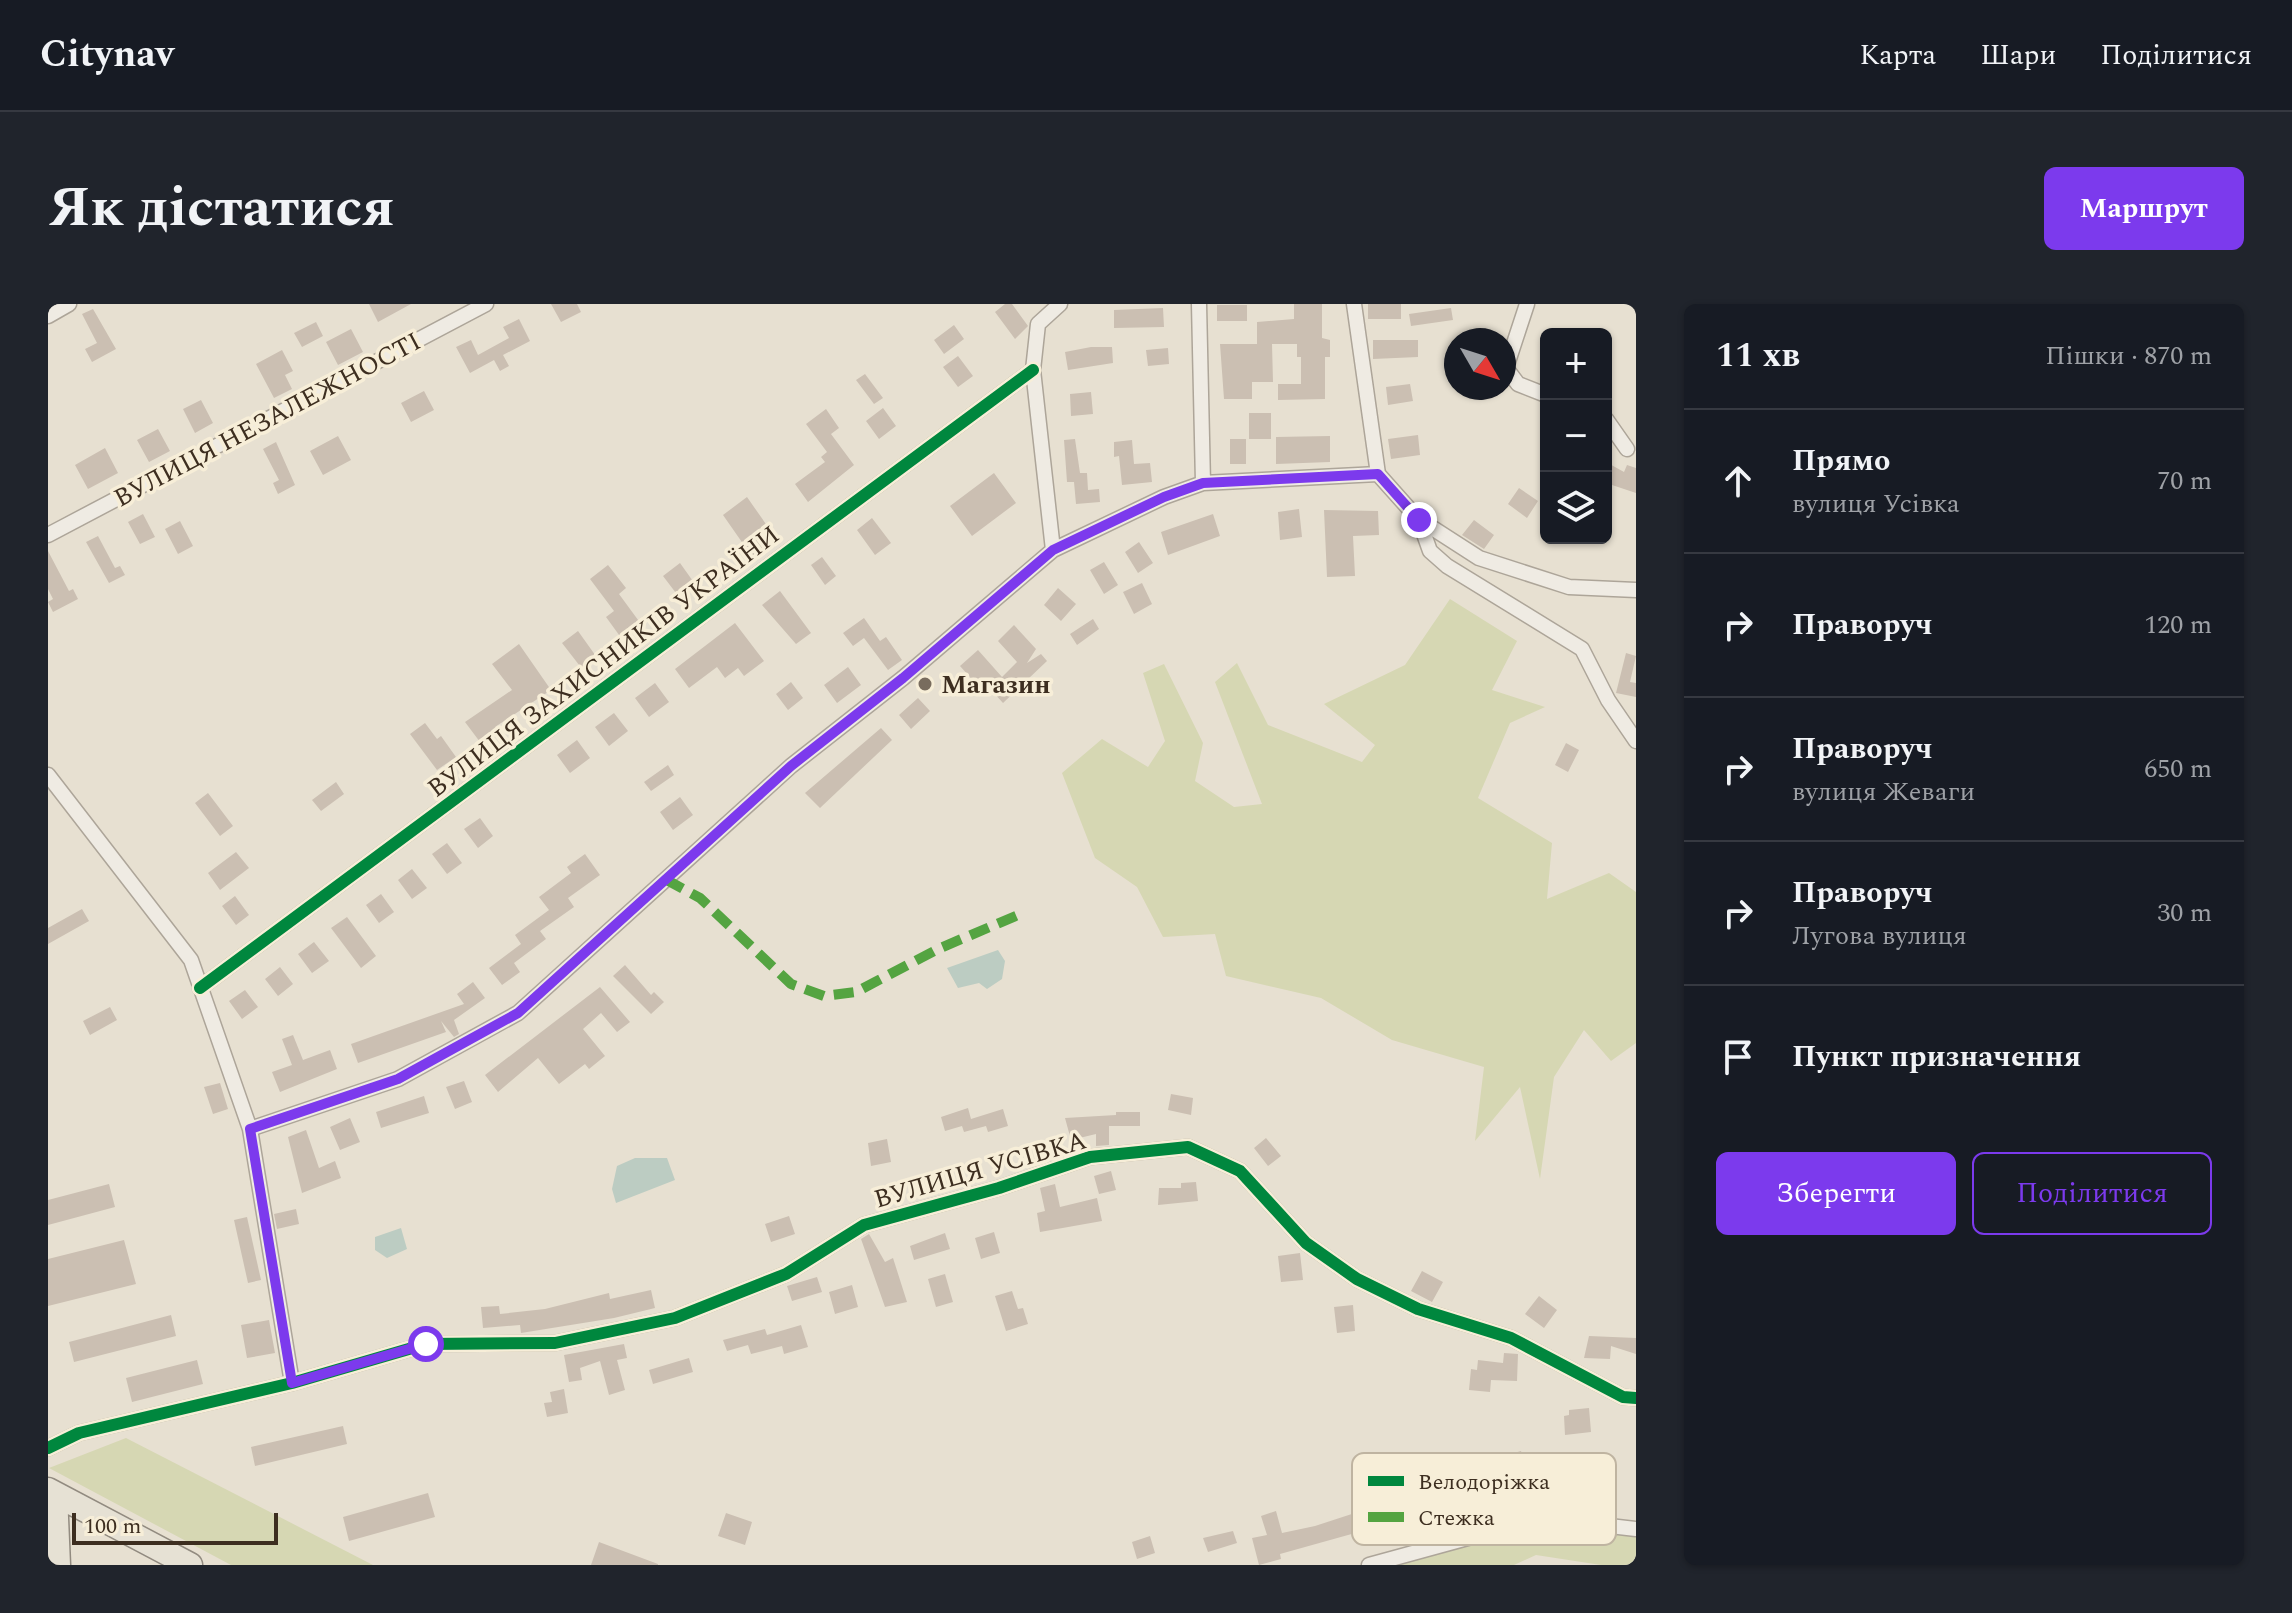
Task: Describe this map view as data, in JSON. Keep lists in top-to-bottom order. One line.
{"streets":{"street":["ВУЛИЦЯ НЕЗАЛЕЖНОСТІ","ВУЛИЦЯ ЗАХИСНИКІВ УКРАЇНИ","ВУЛИЦЯ УСІВКА"]},"places":["Магазин"],"legend":["Велодоріжка","Стежка"],"scale_bar":"100 m","north":"bottom right","page":{"header":"Citynav","nav":["Карта","Шари","Поділитися"],"title":"Як дістатися","buttons":["Маршрут",["Зберегти","Поділитися"]],"heading":["11 хв","Пішки · 870 m"],"map_buttons":["+","−"],"list":[["Прямо","вулиця Усівка","70 m"],["Праворуч","120 m"],["Праворуч","вулиця Жеваги","650 m"],["Праворуч","Лугова вулиця","30 m"],"Пункт призначення"],"scale":"100 m"}}
